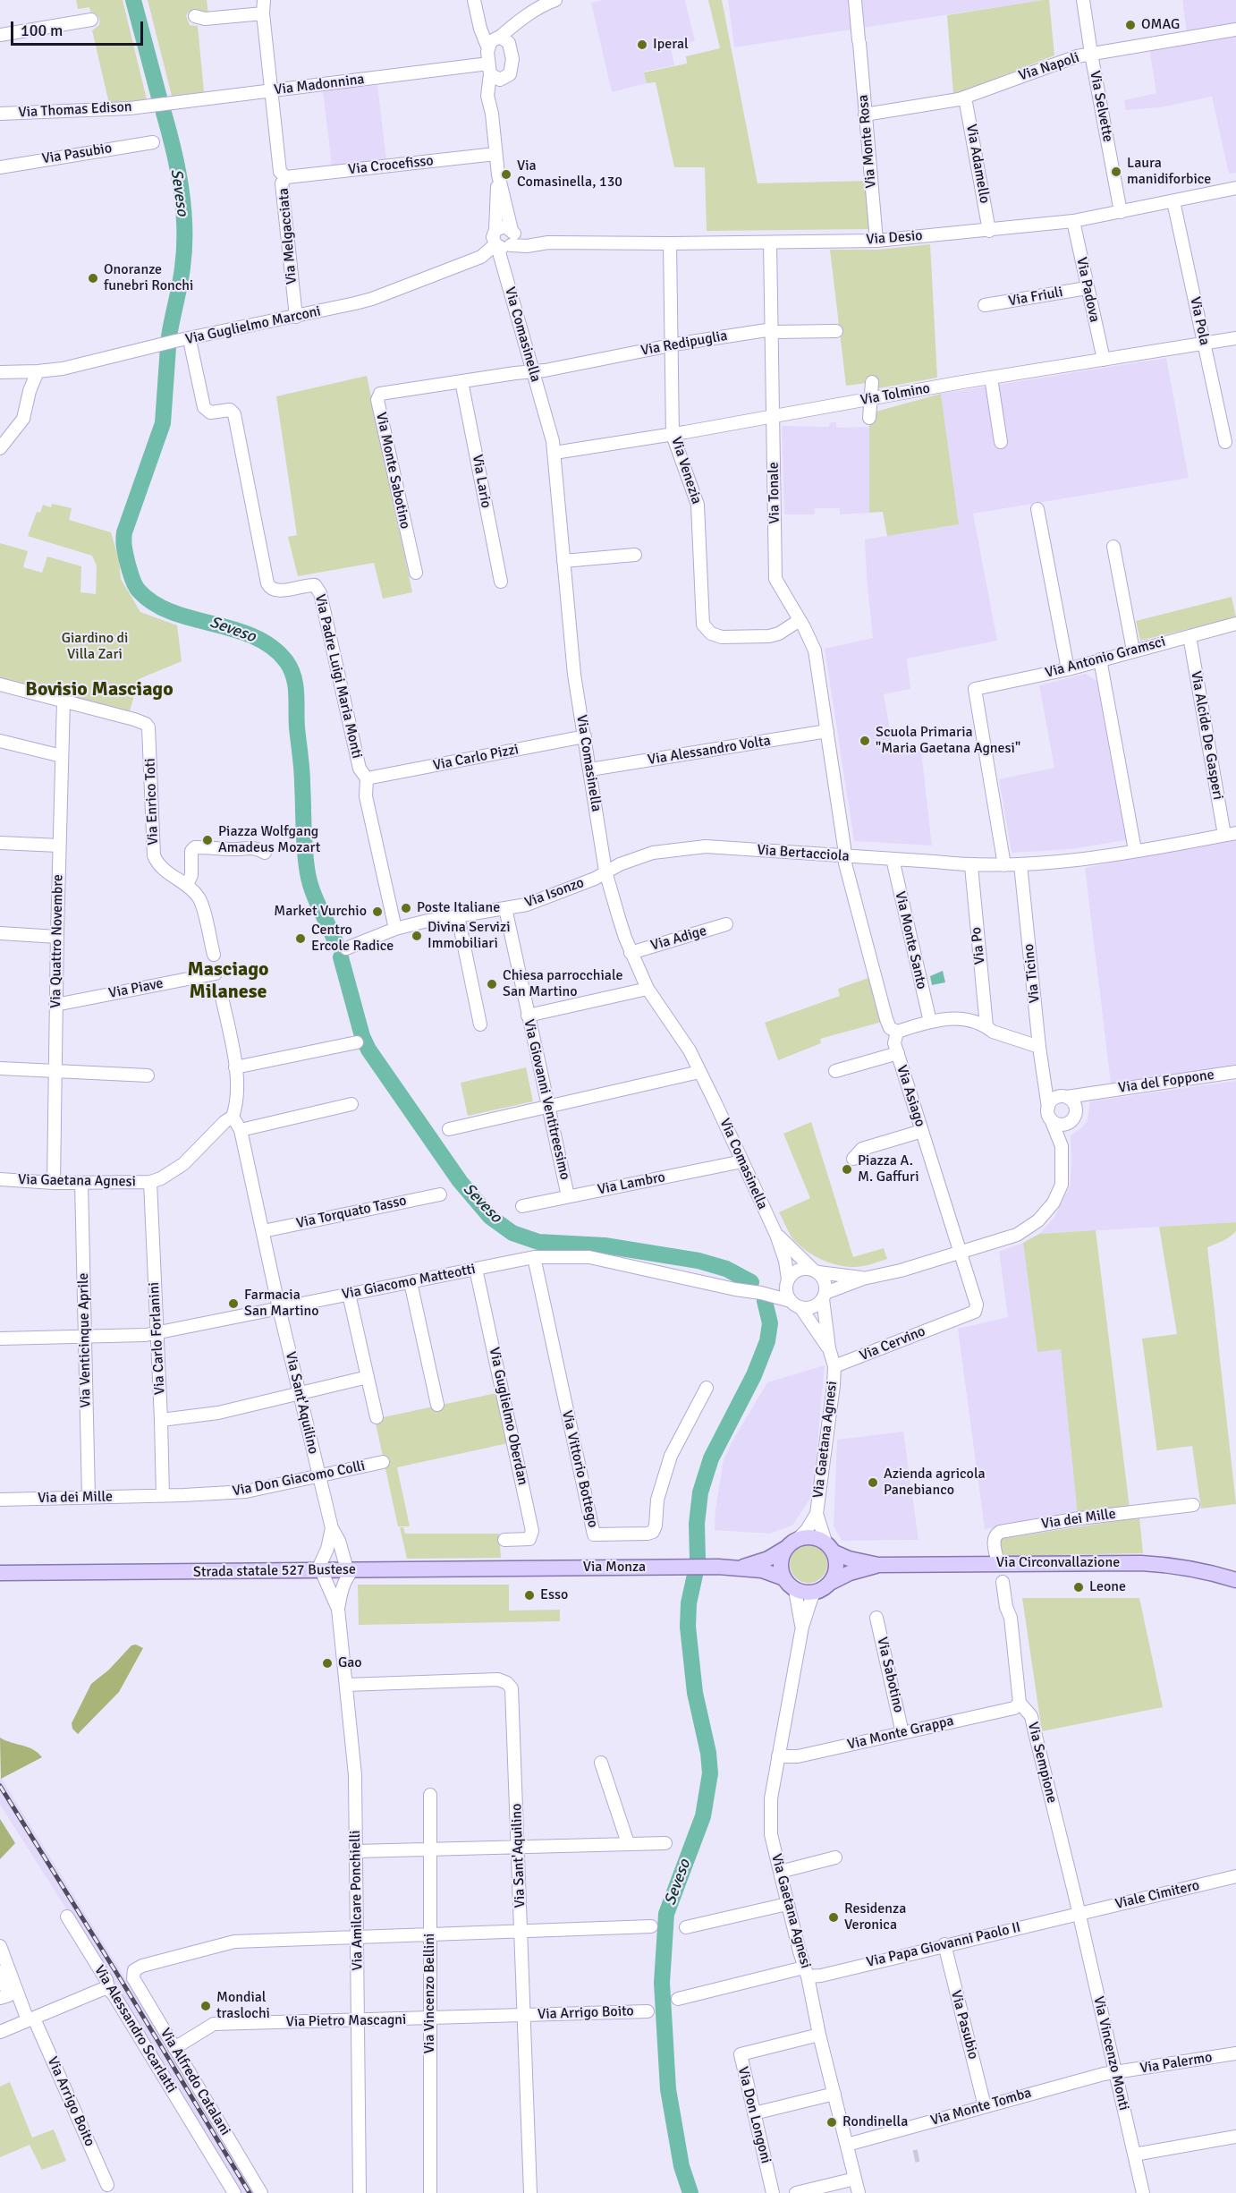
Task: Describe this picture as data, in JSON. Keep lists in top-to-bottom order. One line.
{"streets":{"main road":["Via Circonvallazione","Via Monza","Strada statale 527 Bustese"],"street":["Via Napoli","Via Madonnina","Via Selvette","Via Thomas Edison","Via Monte Rosa","Via Pasubio","Via Adamello","Via Crocefisso","Via Melgacciata","Via Desio","Via Padova","Via Friuli","Via Pola","Via Guglielmo Marconi","Via Comasinella","Via Redipuglia","Via Tolmino","Via Monte Sabotino","Via Venezia","Via Lario","Via Tonale","Via Antonio Gramsci","Via Padre Luigi Maria Monti","Via Alcide De Gasperi","Via Alessandro Volta","Via Carlo Pizzi","Via Enrico Toti","Via Bertacciola","Via Isonzo","Via Adige","Via Monte Santo","Via Quattro Novembre","Via Po","Via Ticino","Via Piave","Via del Foppone","Via Asiago","Via Giovanni Ventitreesimo","Via Gaetana Agnesi","Via Lambro","Via Torquato Tasso","Via Giacomo Matteotti","Via Carlo Forlanini","Via Venticinque Aprile","Via Cervino","Via Sant'Aquilino","Via Guglielmo Oberdan","Via Vittorio Bottego","Via Don Giacomo Colli","Via dei Mille","Via Sabotino","Via Monte Grappa","Via Sempione","Viale Cimitero","Via Amilcare Ponchielli","Via Papa Giovanni Paolo II","Via Vincenzo Bellini","Via Arrigo Boito","Via Pietro Mascagni","Via Alessandro Scarlatti","Via Vincenzo Monti","Via Palermo","Via Alfredo Catalani","Via Monte Tomba","Via Don Longoni"]},"crossings":[["Via Napoli","Via Selvette"],["Via Napoli","Via Monte Rosa"],["Via Napoli","Via Adamello"],["Via Madonnina","Via Thomas Edison"],["Via Madonnina","Via Melgacciata"],["Via Madonnina","Via Comasinella"],["Via Selvette","Via Desio"],["Via Monte Rosa","Via Desio"],["Via Pasubio","Via Papa Giovanni Paolo II"],["Via Pasubio","Via Monte Tomba"],["Via Adamello","Via Desio"],["Via Crocefisso","Via Melgacciata"],["Via Crocefisso","Via Comasinella"],["Via Melgacciata","Via Guglielmo Marconi"],["Via Desio","Via Padova"],["Via Desio","Via Pola"],["Via Desio","Via Guglielmo Marconi"],["Via Desio","Via Comasinella"],["Via Desio","Via Venezia"],["Via Desio","Via Tonale"],["Via Padova","Via Friuli"],["Via Padova","Via Tolmino"],["Via Pola","Via Tolmino"],["Via Guglielmo Marconi","Via Comasinella"],["Via Guglielmo Marconi","Via Padre Luigi Maria Monti"],["Via Comasinella","Via Redipuglia"],["Via Comasinella","Via Tolmino"],["Via Comasinella","Via Monte Sabotino"],["Via Comasinella","Via Alessandro Volta"],["Via Comasinella","Via Carlo Pizzi"],["Via Comasinella","Via Bertacciola"],["Via Comasinella","Via Isonzo"],["Via Comasinella","Via Adige"],["Via Comasinella","Via Lambro"],["Via Comasinella","Via Giacomo Matteotti"],["Via Redipuglia","Via Monte Sabotino"],["Via Redipuglia","Via Venezia"],["Via Redipuglia","Via Tonale"],["Via Tolmino","Via Venezia"],["Via Tolmino","Via Tonale"],["Via Monte Sabotino","Via Lario"],["Via Venezia","Via Tonale"],["Via Tonale","Via Alessandro Volta"],["Via Tonale","Via Bertacciola"],["Via Tonale","Via Asiago"],["Via Antonio Gramsci","Via Alcide De Gasperi"],["Via Antonio Gramsci","Via Bertacciola"],["Via Padre Luigi Maria Monti","Via Carlo Pizzi"],["Via Padre Luigi Maria Monti","Via Isonzo"],["Via Alcide De Gasperi","Via Bertacciola"],["Via Enrico Toti","Via Quattro Novembre"],["Via Bertacciola","Via Isonzo"],["Via Bertacciola","Via Monte Santo"],["Via Bertacciola","Via Po"],["Via Bertacciola","Via Ticino"],["Via Bertacciola","Via Asiago"],["Via Isonzo","Via Giovanni Ventitreesimo"],["Via Quattro Novembre","Via Piave"],["Via Quattro Novembre","Via Gaetana Agnesi"],["Via Ticino","Via del Foppone"],["Via Ticino","Via Asiago"],["Via Asiago","Via Cervino"],["Via Giovanni Ventitreesimo","Via Lambro"],["Via Gaetana Agnesi","Via Carlo Forlanini"],["Via Gaetana Agnesi","Via Venticinque Aprile"],["Via Gaetana Agnesi","Via Cervino"],["Via Gaetana Agnesi","Via Sant'Aquilino"],["Via Gaetana Agnesi","Via Circonvallazione"],["Via Gaetana Agnesi","Via Monte Grappa"],["Via Gaetana Agnesi","Via Papa Giovanni Paolo II"],["Via Gaetana Agnesi","Via Monte Tomba"],["Via Gaetana Agnesi","Via Don Longoni"],["Via Torquato Tasso","Via Sant'Aquilino"],["Via Giacomo Matteotti","Via Carlo Forlanini"],["Via Giacomo Matteotti","Via Venticinque Aprile"],["Via Giacomo Matteotti","Via Sant'Aquilino"],["Via Giacomo Matteotti","Via Guglielmo Oberdan"],["Via Giacomo Matteotti","Via Vittorio Bottego"],["Via Carlo Forlanini","Via Don Giacomo Colli"],["Via Venticinque Aprile","Via dei Mille"],["Via Sant'Aquilino","Via Don Giacomo Colli"],["Via Sant'Aquilino","Strada statale 527 Bustese"],["Via Sant'Aquilino","Via Amilcare Ponchielli"],["Via Sant'Aquilino","Via Arrigo Boito"],["Via Sant'Aquilino","Via Pietro Mascagni"],["Via Don Giacomo Colli","Via dei Mille"],["Via dei Mille","Via Circonvallazione"],["Via Monza","Strada statale 527 Bustese"],["Strada statale 527 Bustese","Via Amilcare Ponchielli"],["Via Sabotino","Via Monte Grappa"],["Via Monte Grappa","Via Sempione"],["Via Sempione","Viale Cimitero"],["Via Sempione","Via Papa Giovanni Paolo II"],["Via Sempione","Via Vincenzo Monti"],["Viale Cimitero","Via Papa Giovanni Paolo II"],["Viale Cimitero","Via Vincenzo Monti"],["Via Amilcare Ponchielli","Via Pietro Mascagni"],["Via Amilcare Ponchielli","Via Alfredo Catalani"],["Via Papa Giovanni Paolo II","Via Vincenzo Monti"],["Via Vincenzo Bellini","Via Pietro Mascagni"],["Via Arrigo Boito","Via Pietro Mascagni"],["Via Pietro Mascagni","Via Alfredo Catalani"],["Via Vincenzo Monti","Via Palermo"],["Via Vincenzo Monti","Via Monte Tomba"],["Via Palermo","Via Monte Tomba"]],"districts":["Bovisio Masciago","Masciago Milanese"],"water":["Seveso"],"parks":["Giardino di Villa Zari"],"places":["OMAG","Iperal","Laura manidiforbice","Via Comasinella, 130","Onoranze funebri Ronchi","Scuola Primaria \"Maria Gaetana Agnesi\"","Piazza Wolfgang Amadeus Mozart","Poste Italiane","Market Vurchio","Divina Servizi Immobiliari","Centro Ercole Radice","Chiesa parrocchiale San Martino","Piazza A. M. Gaffuri","Farmacia San Martino","Azienda agricola Panebianco","Leone","Esso","Gao","Residenza Veronica","Mondial traslochi","Rondinella"],"scale_bar":"100 m"}
